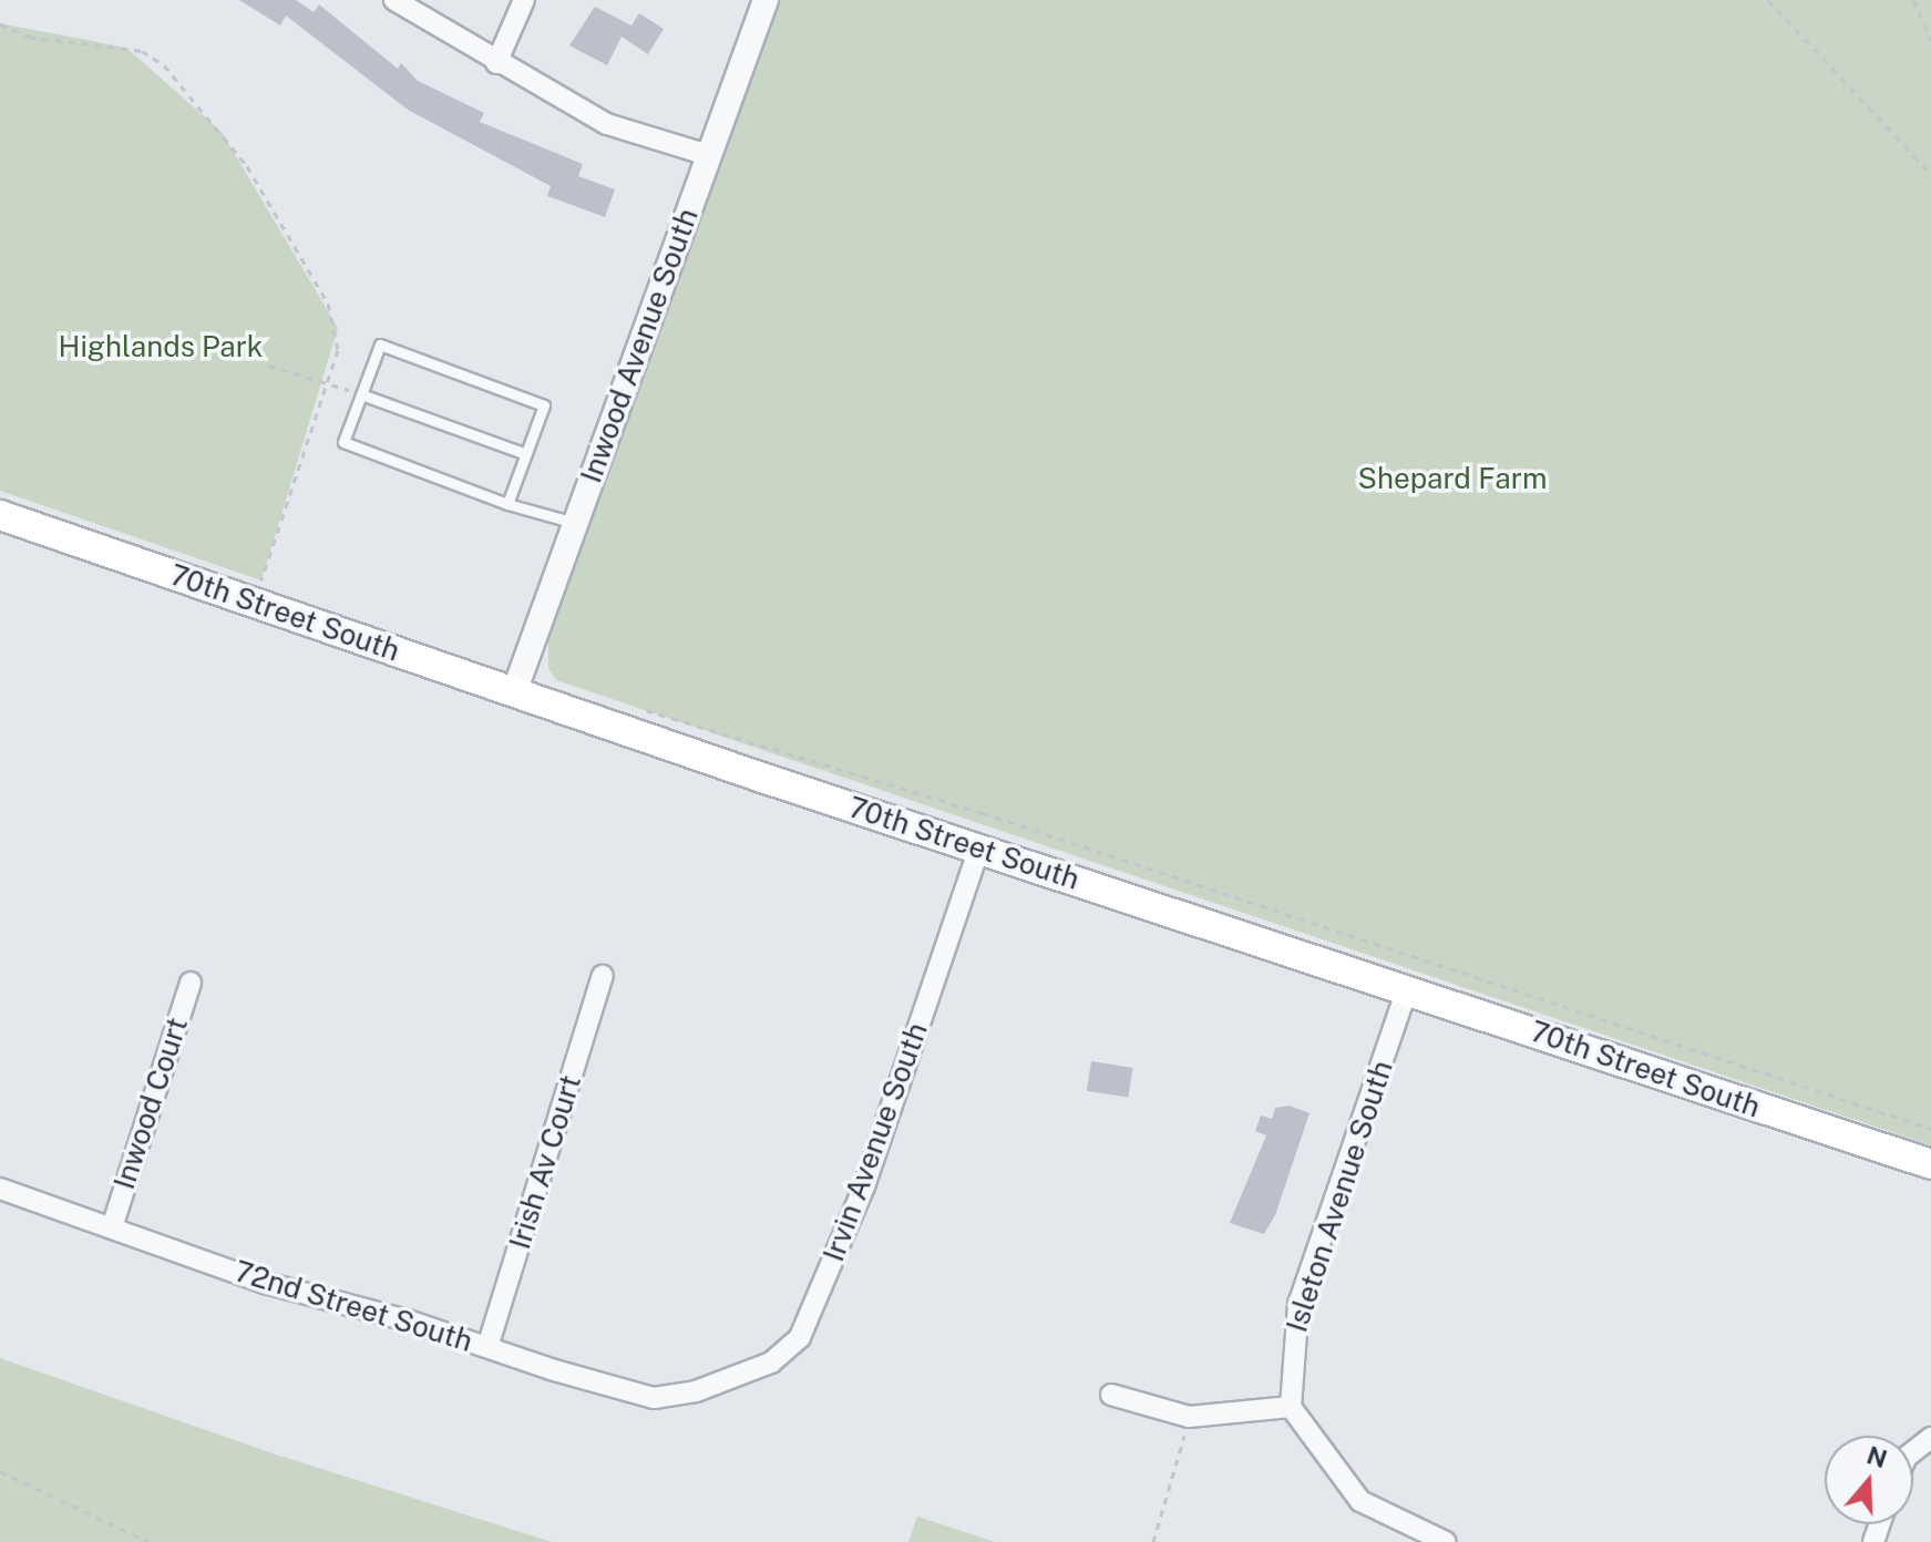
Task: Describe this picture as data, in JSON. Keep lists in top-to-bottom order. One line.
{"streets":{"main road":["70th Street South"],"street":["Inwood Avenue South","Inwood Court","Irvin Avenue South","Irish Av Court","Isleton Avenue South","72nd Street South"]},"crossings":[["Inwood Avenue South","70th Street South"],["70th Street South","Irvin Avenue South"],["70th Street South","Isleton Avenue South"],["Inwood Court","72nd Street South"],["Irvin Avenue South","72nd Street South"],["Irish Av Court","72nd Street South"]],"parks":["Highlands Park","Shepard Farm"],"north":"top"}
